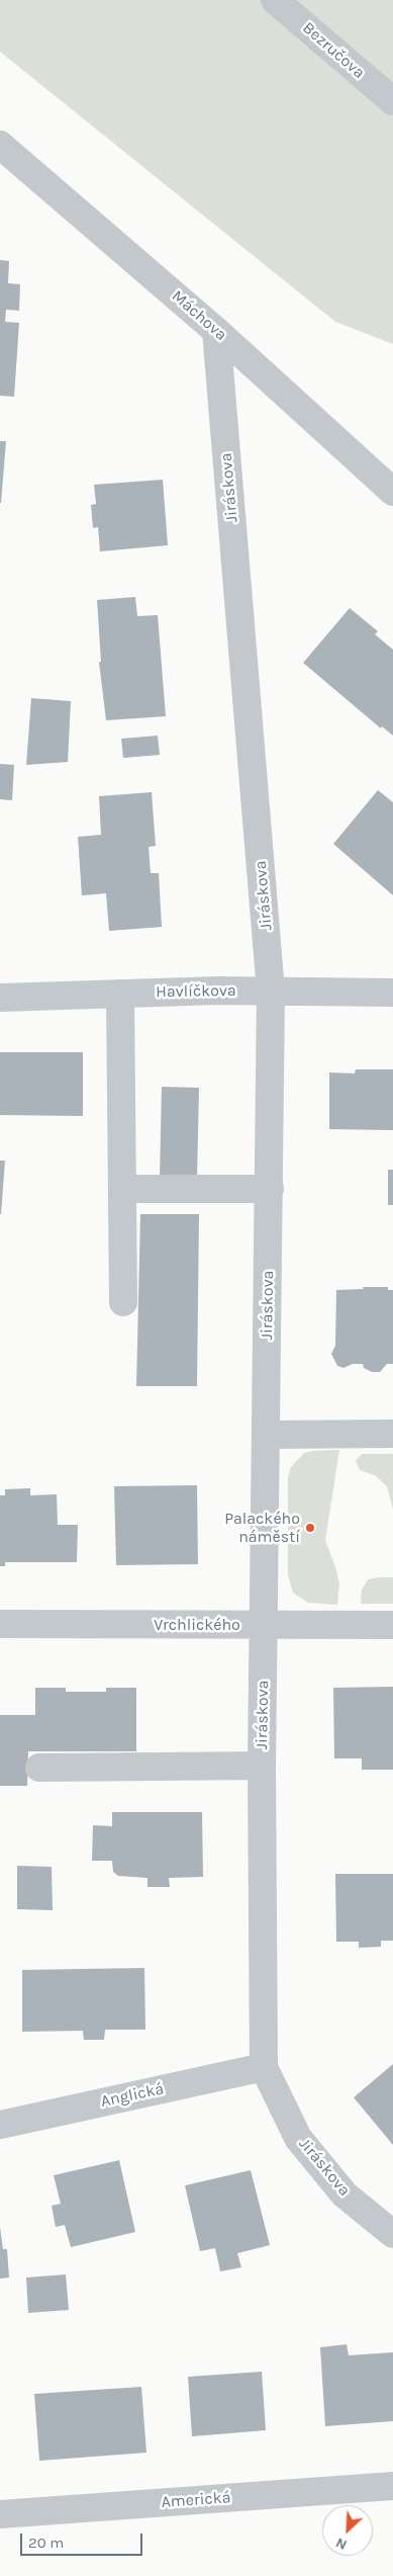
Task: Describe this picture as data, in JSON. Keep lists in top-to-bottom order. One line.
{"streets":{"street":["Bezručova","Máchova","Jiráskova","Havlíčkova","Vrchlického","Anglická","Americká"]},"crossings":[["Máchova","Jiráskova"],["Jiráskova","Havlíčkova"],["Jiráskova","Vrchlického"],["Jiráskova","Anglická"]],"places":["Palackého náměstí"],"scale_bar":"20 m","north":"bottom left"}
